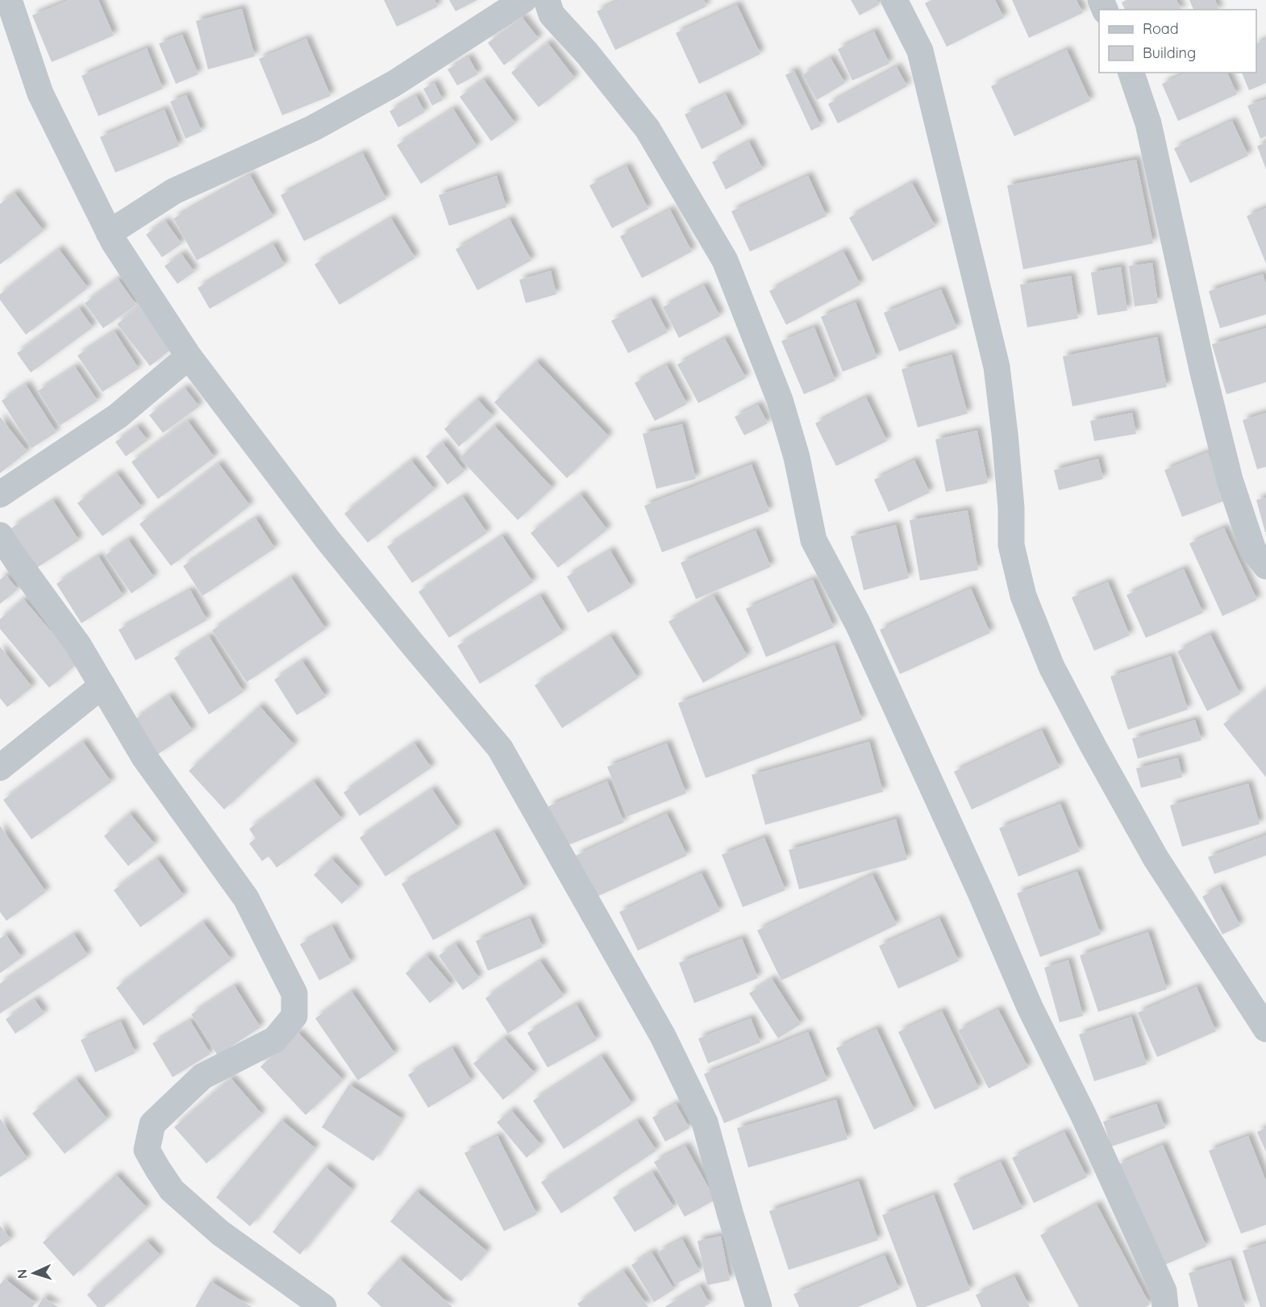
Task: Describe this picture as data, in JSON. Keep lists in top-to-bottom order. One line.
{"legend":["Road","Building"],"north":"left"}
